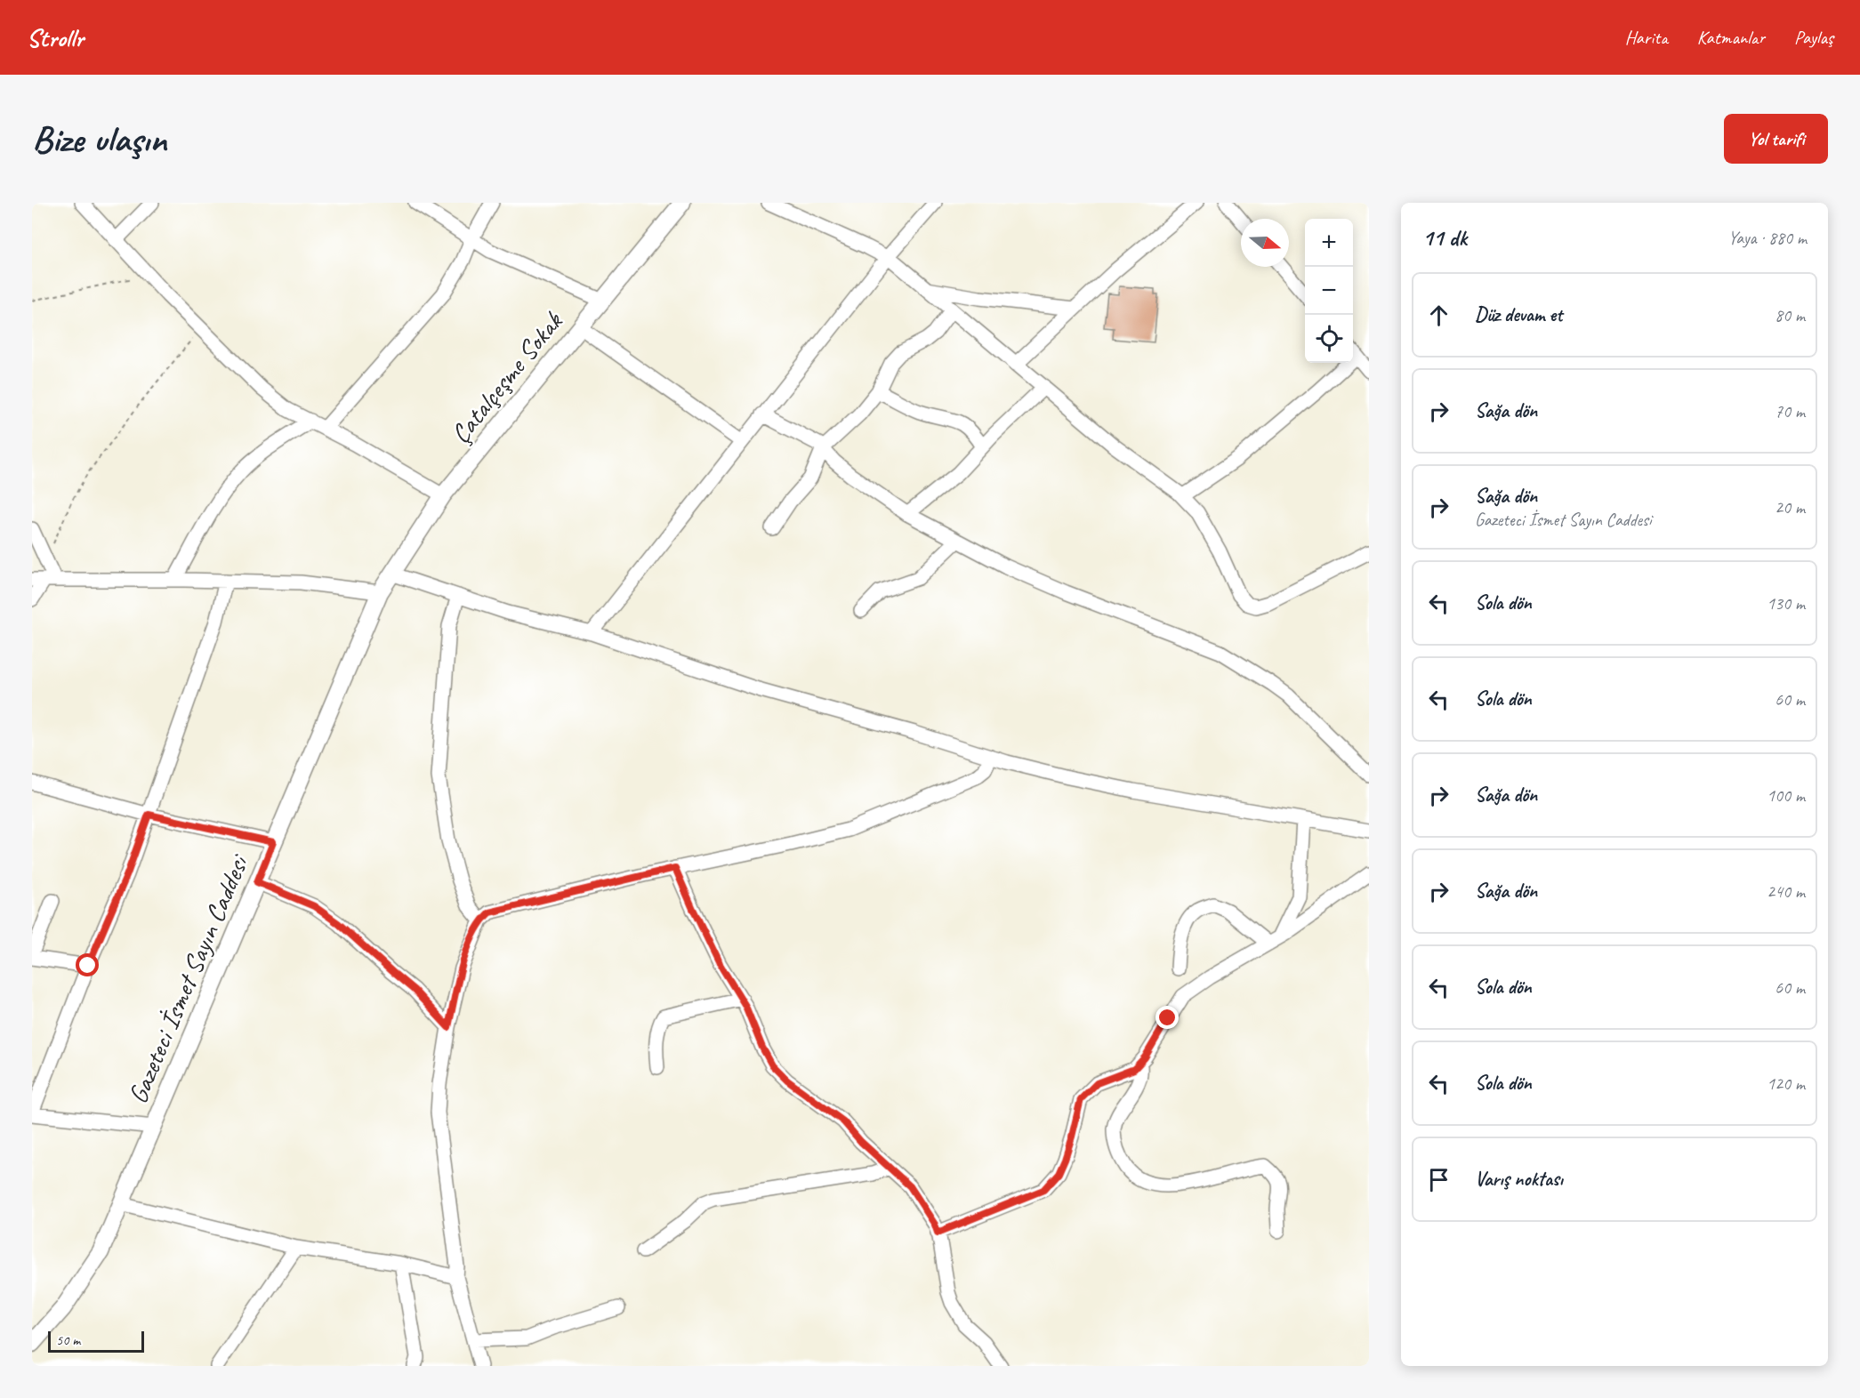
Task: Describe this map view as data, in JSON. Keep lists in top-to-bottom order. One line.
{"streets":{"street":["Çatalçeşme Sokak","Gazeteci İsmet Sayın Caddesi"]},"crossings":[["Çatalçeşme Sokak","Gazeteci İsmet Sayın Caddesi"]],"scale_bar":"50 m","north":"right","page":{"header":"Strollr","nav":["Harita","Katmanlar","Paylaş"],"buttons":"Yol tarifi","title":"Bize ulaşın","heading":["11 dk","Yaya · 880 m"],"map_buttons":["+","−"],"list":[["Düz devam et","80 m"],["Sağa dön","70 m"],["Sağa dön","Gazeteci İsmet Sayın Caddesi","20 m"],["Sola dön","130 m"],["Sola dön","60 m"],["Sağa dön","100 m"],["Sağa dön","240 m"],["Sola dön","60 m"],["Sola dön","120 m"],"Varış noktası"],"scale":"50 m"}}
